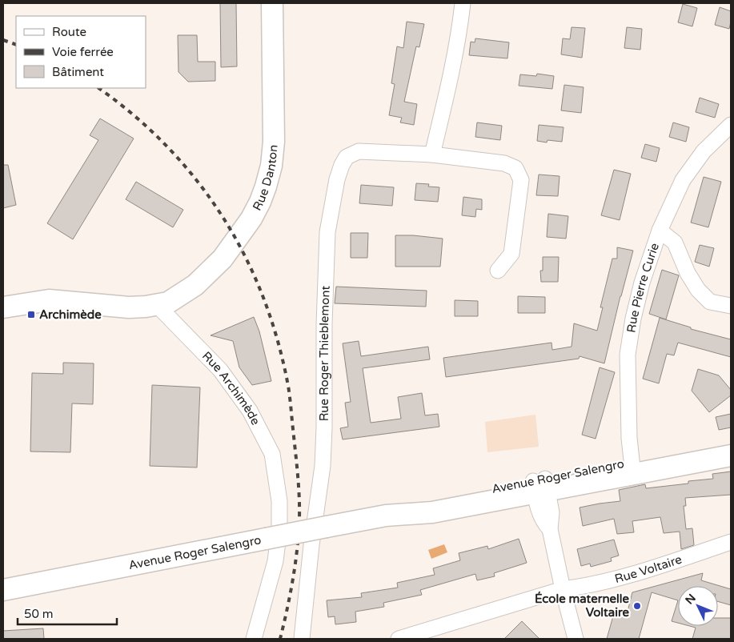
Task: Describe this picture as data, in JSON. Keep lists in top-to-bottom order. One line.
{"streets":{"main road":["Rue Danton","Avenue Roger Salengro"],"street":["Rue Pierre Curie","Rue Roger Thieblemont","Rue Archimède","Rue Voltaire"]},"crossings":[["Rue Danton","Rue Archimède"],["Rue Pierre Curie","Avenue Roger Salengro"]],"places":{"transit":["Archimède"],"other":["École maternelle Voltaire"]},"legend":["Route","Voie ferrée","Bâtiment"],"scale_bar":"50 m","north":"top left"}
